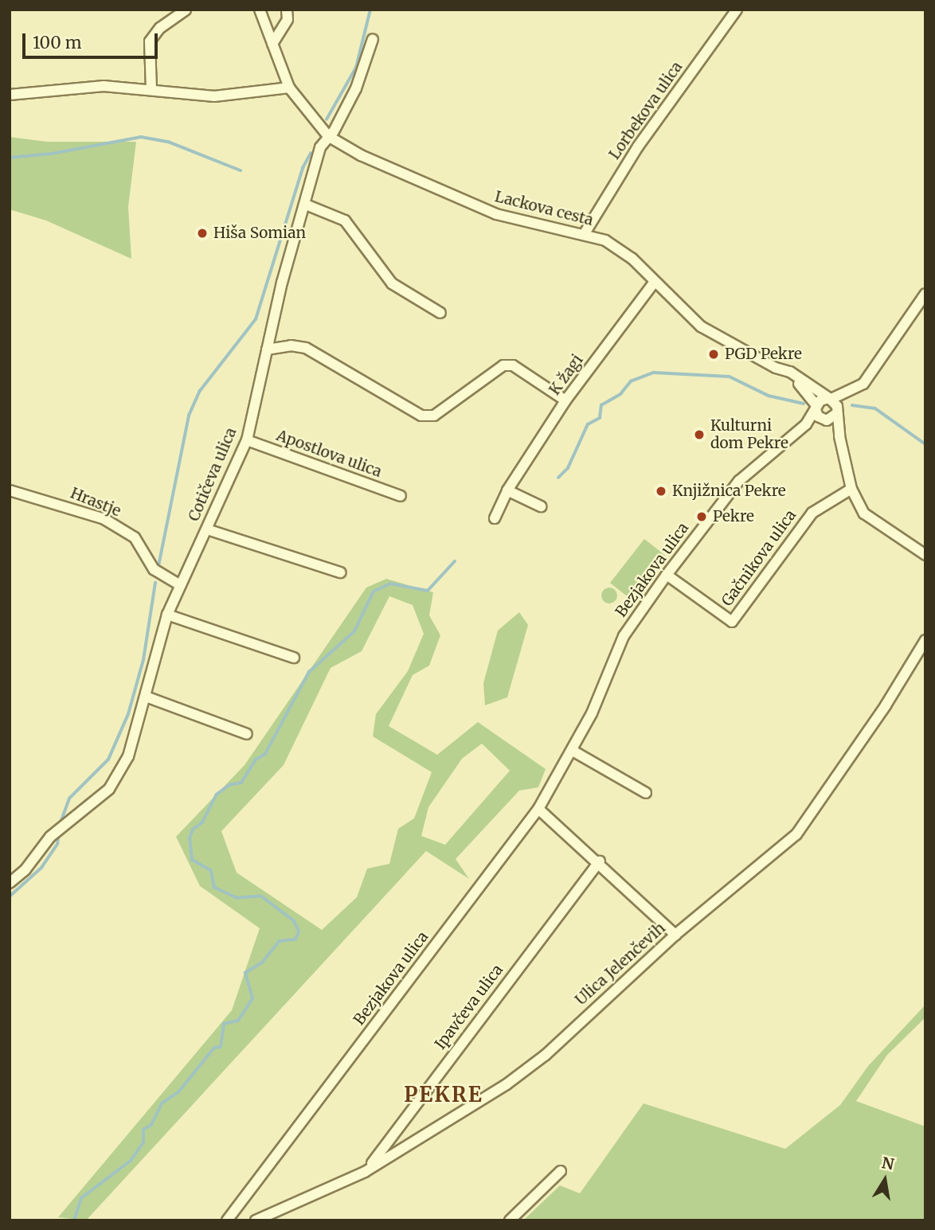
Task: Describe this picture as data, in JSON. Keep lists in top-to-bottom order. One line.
{"streets":{"street":["Lorbekova ulica","Lackova cesta","K žagi","Apostlova ulica","Cotičeva ulica","Hrastje","Gačnikova ulica","Bezjakova ulica","Ulica Jelenčevih","Ipavčeva ulica"]},"crossings":[["Lorbekova ulica","Lackova cesta"],["Lackova cesta","K žagi"],["Lackova cesta","Cotičeva ulica"],["Apostlova ulica","Cotičeva ulica"],["Cotičeva ulica","Hrastje"],["Gačnikova ulica","Bezjakova ulica"],["Ulica Jelenčevih","Ipavčeva ulica"]],"districts":["PEKRE"],"places":["Hiša Somian","PGD Pekre","Kulturni dom Pekre","Knjižnica Pekre","Pekre"],"scale_bar":"100 m","north":"top"}
